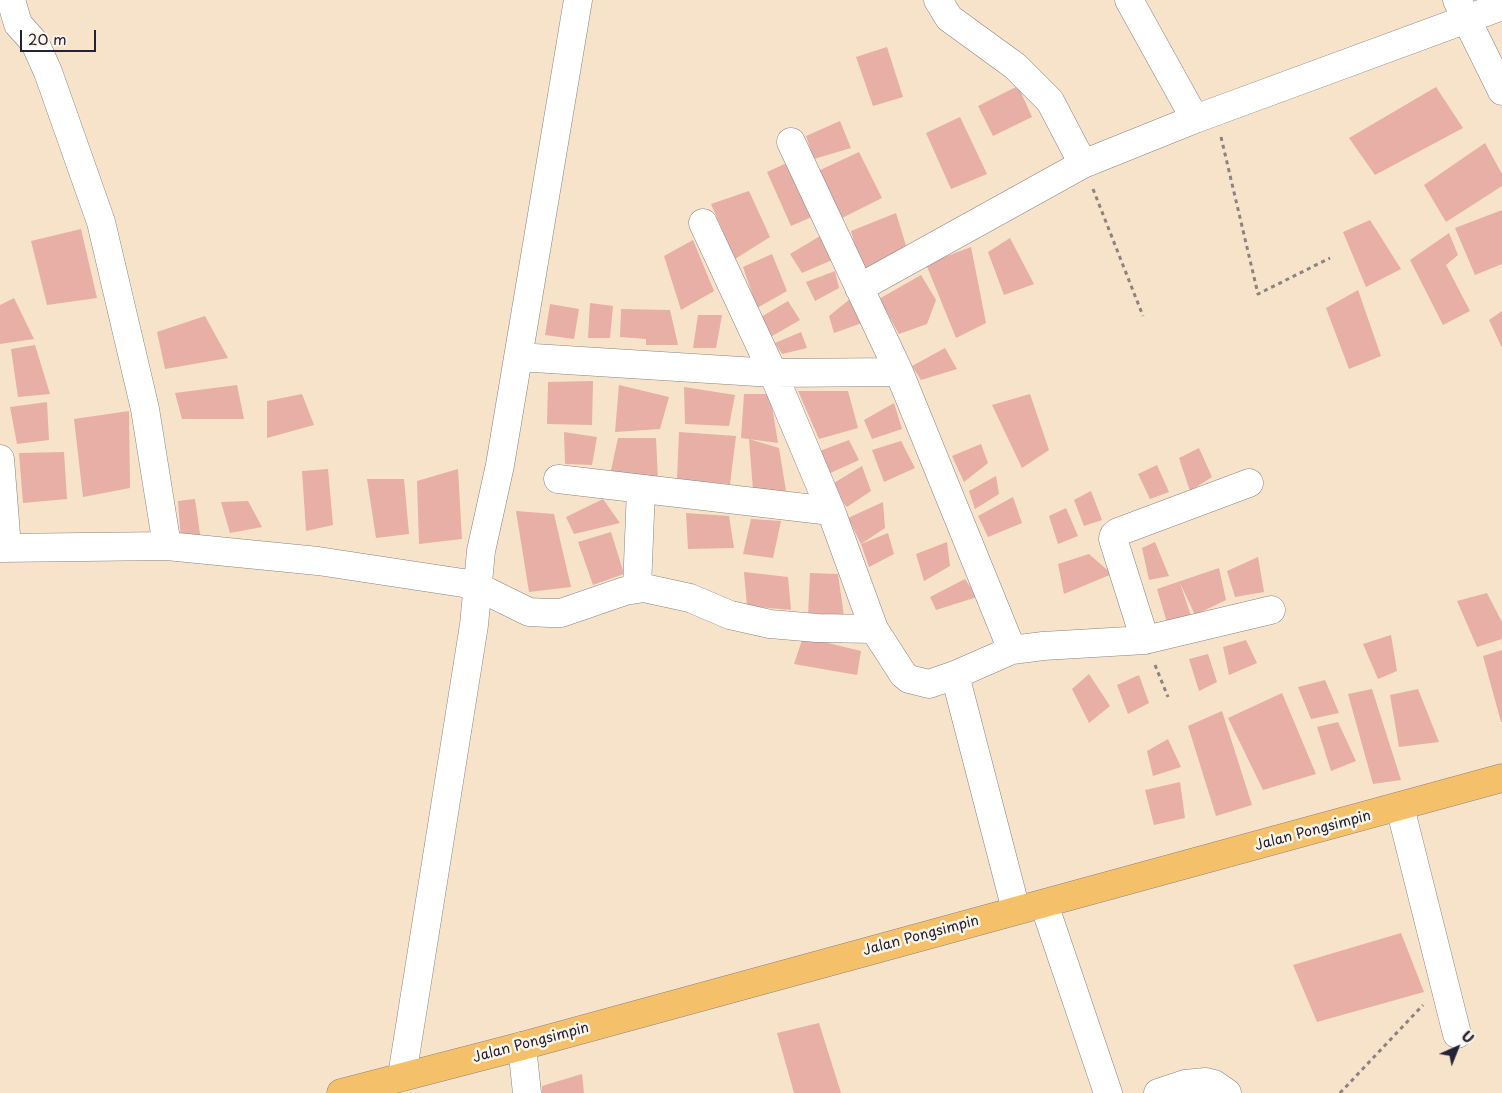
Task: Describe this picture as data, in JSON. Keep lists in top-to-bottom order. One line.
{"streets":{"main road":["Jalan Pongsimpin"]},"scale_bar":"20 m","north":"top right"}
